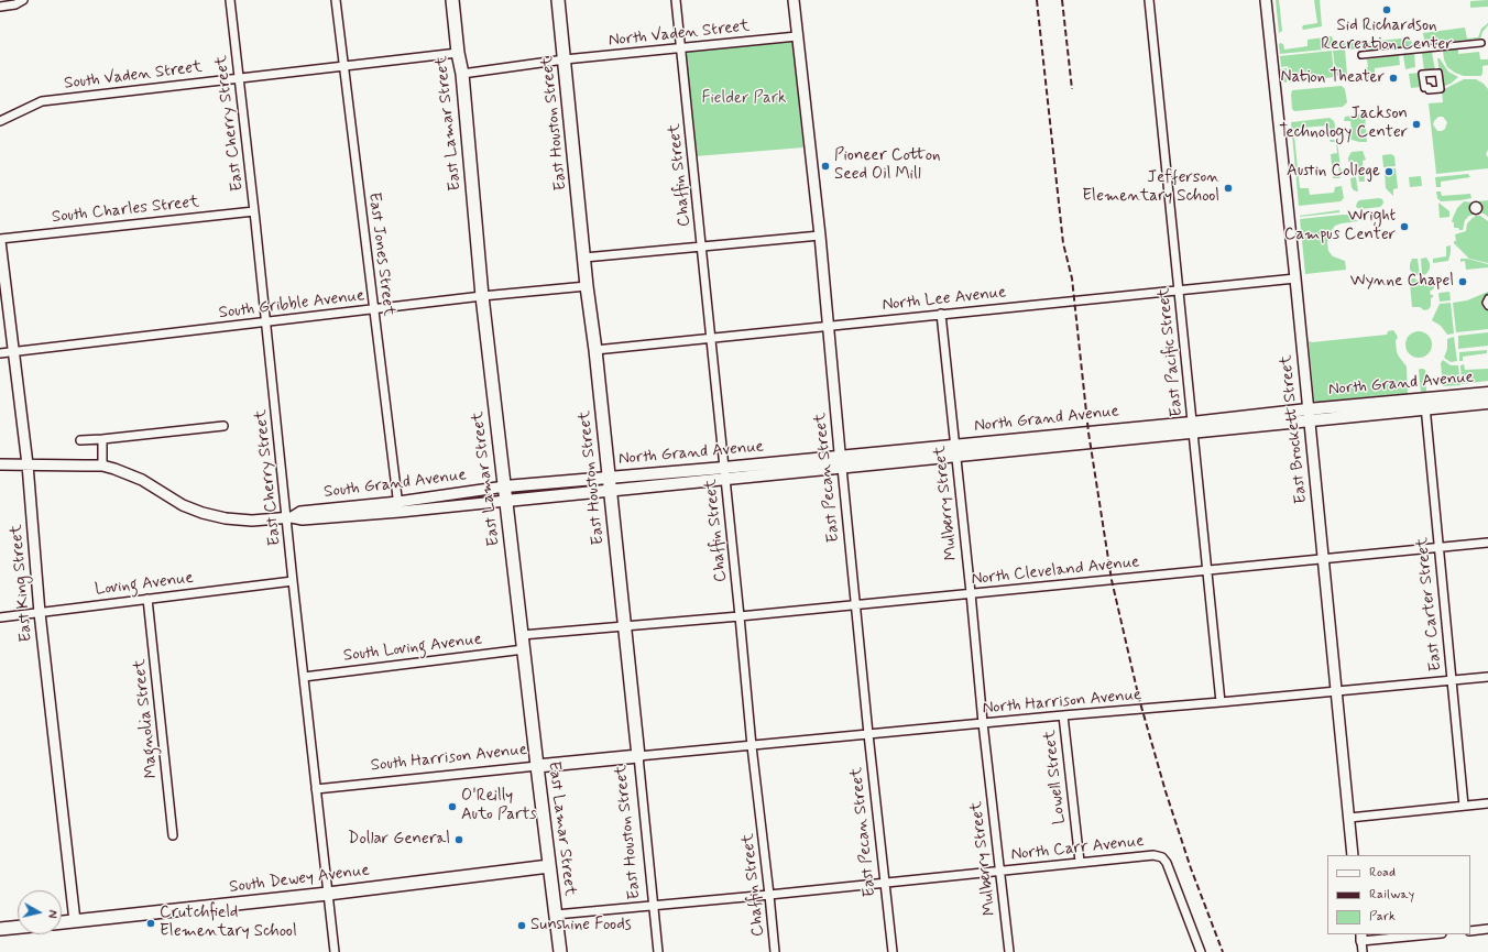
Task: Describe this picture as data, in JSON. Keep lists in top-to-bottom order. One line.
{"streets":{"main road":["East Lamar Street","East Houston Street","North Grand Avenue","South Grand Avenue","South Harrison Avenue","South Dewey Avenue"],"street":["North Vaden Street","South Vaden Street","East Cherry Street","Chaffin Street","South Charles Street","East Jones Street","North Lee Avenue","South Gribble Avenue","East Pacific Street","East Brockett Street","East Pecan Street","Mulberry Street","North Cleveland Avenue","East King Street","Loving Avenue","East Carter Street","South Loving Avenue","North Harrison Avenue","Magnolia Street","Lowell Street","North Carr Avenue"]},"crossings":[["North Vaden Street","East Houston Street"],["North Vaden Street","Chaffin Street"],["North Vaden Street","East Pecan Street"],["South Vaden Street","East Cherry Street"],["South Vaden Street","East Lamar Street"],["South Vaden Street","East Jones Street"],["East Cherry Street","South Charles Street"],["East Cherry Street","South Gribble Avenue"],["East Cherry Street","South Grand Avenue"],["East Cherry Street","Loving Avenue"],["East Cherry Street","South Loving Avenue"],["East Cherry Street","South Harrison Avenue"],["East Cherry Street","South Dewey Avenue"],["East Lamar Street","South Gribble Avenue"],["East Lamar Street","South Grand Avenue"],["East Lamar Street","North Cleveland Avenue"],["East Lamar Street","South Loving Avenue"],["East Lamar Street","South Harrison Avenue"],["East Lamar Street","North Carr Avenue"],["East Lamar Street","South Dewey Avenue"],["East Houston Street","North Lee Avenue"],["East Houston Street","South Gribble Avenue"],["East Houston Street","North Grand Avenue"],["East Houston Street","South Grand Avenue"],["East Houston Street","North Cleveland Avenue"],["East Houston Street","North Harrison Avenue"],["East Houston Street","South Harrison Avenue"],["East Houston Street","North Carr Avenue"],["Chaffin Street","North Lee Avenue"],["Chaffin Street","North Grand Avenue"],["Chaffin Street","North Cleveland Avenue"],["Chaffin Street","North Harrison Avenue"],["Chaffin Street","North Carr Avenue"],["South Charles Street","East King Street"],["East Jones Street","South Gribble Avenue"],["East Jones Street","South Grand Avenue"],["North Lee Avenue","East Pacific Street"],["North Lee Avenue","East Brockett Street"],["North Lee Avenue","East Pecan Street"],["North Lee Avenue","Mulberry Street"],["South Gribble Avenue","East King Street"],["East Pacific Street","North Grand Avenue"],["East Pacific Street","North Cleveland Avenue"],["East Pacific Street","North Harrison Avenue"],["North Grand Avenue","East Brockett Street"],["North Grand Avenue","East Pecan Street"],["North Grand Avenue","South Grand Avenue"],["North Grand Avenue","Mulberry Street"],["North Grand Avenue","East Carter Street"],["East Brockett Street","North Cleveland Avenue"],["East Brockett Street","North Harrison Avenue"],["East Pecan Street","North Cleveland Avenue"],["East Pecan Street","North Harrison Avenue"],["East Pecan Street","North Carr Avenue"],["South Grand Avenue","East King Street"],["Mulberry Street","North Cleveland Avenue"],["Mulberry Street","North Harrison Avenue"],["Mulberry Street","North Carr Avenue"],["North Cleveland Avenue","East Carter Street"],["East King Street","Loving Avenue"],["East King Street","South Dewey Avenue"],["Loving Avenue","Magnolia Street"],["East Carter Street","North Harrison Avenue"],["North Harrison Avenue","South Harrison Avenue"],["North Harrison Avenue","Lowell Street"],["Lowell Street","North Carr Avenue"]],"parks":["Fielder Park"],"places":["Sid Richardson Recreation Center","Nation Theater","Jackson Technology Center","Pioneer Cotton Seed Oil Mill","Austin College","Jefferson Elementary School","Wright Campus Center","Wynne Chapel","O'Reilly Auto Parts","Dollar General","Crutchfield Elementary School","Sunshine Foods"],"legend":["Road","Railway","Park"],"north":"right"}
